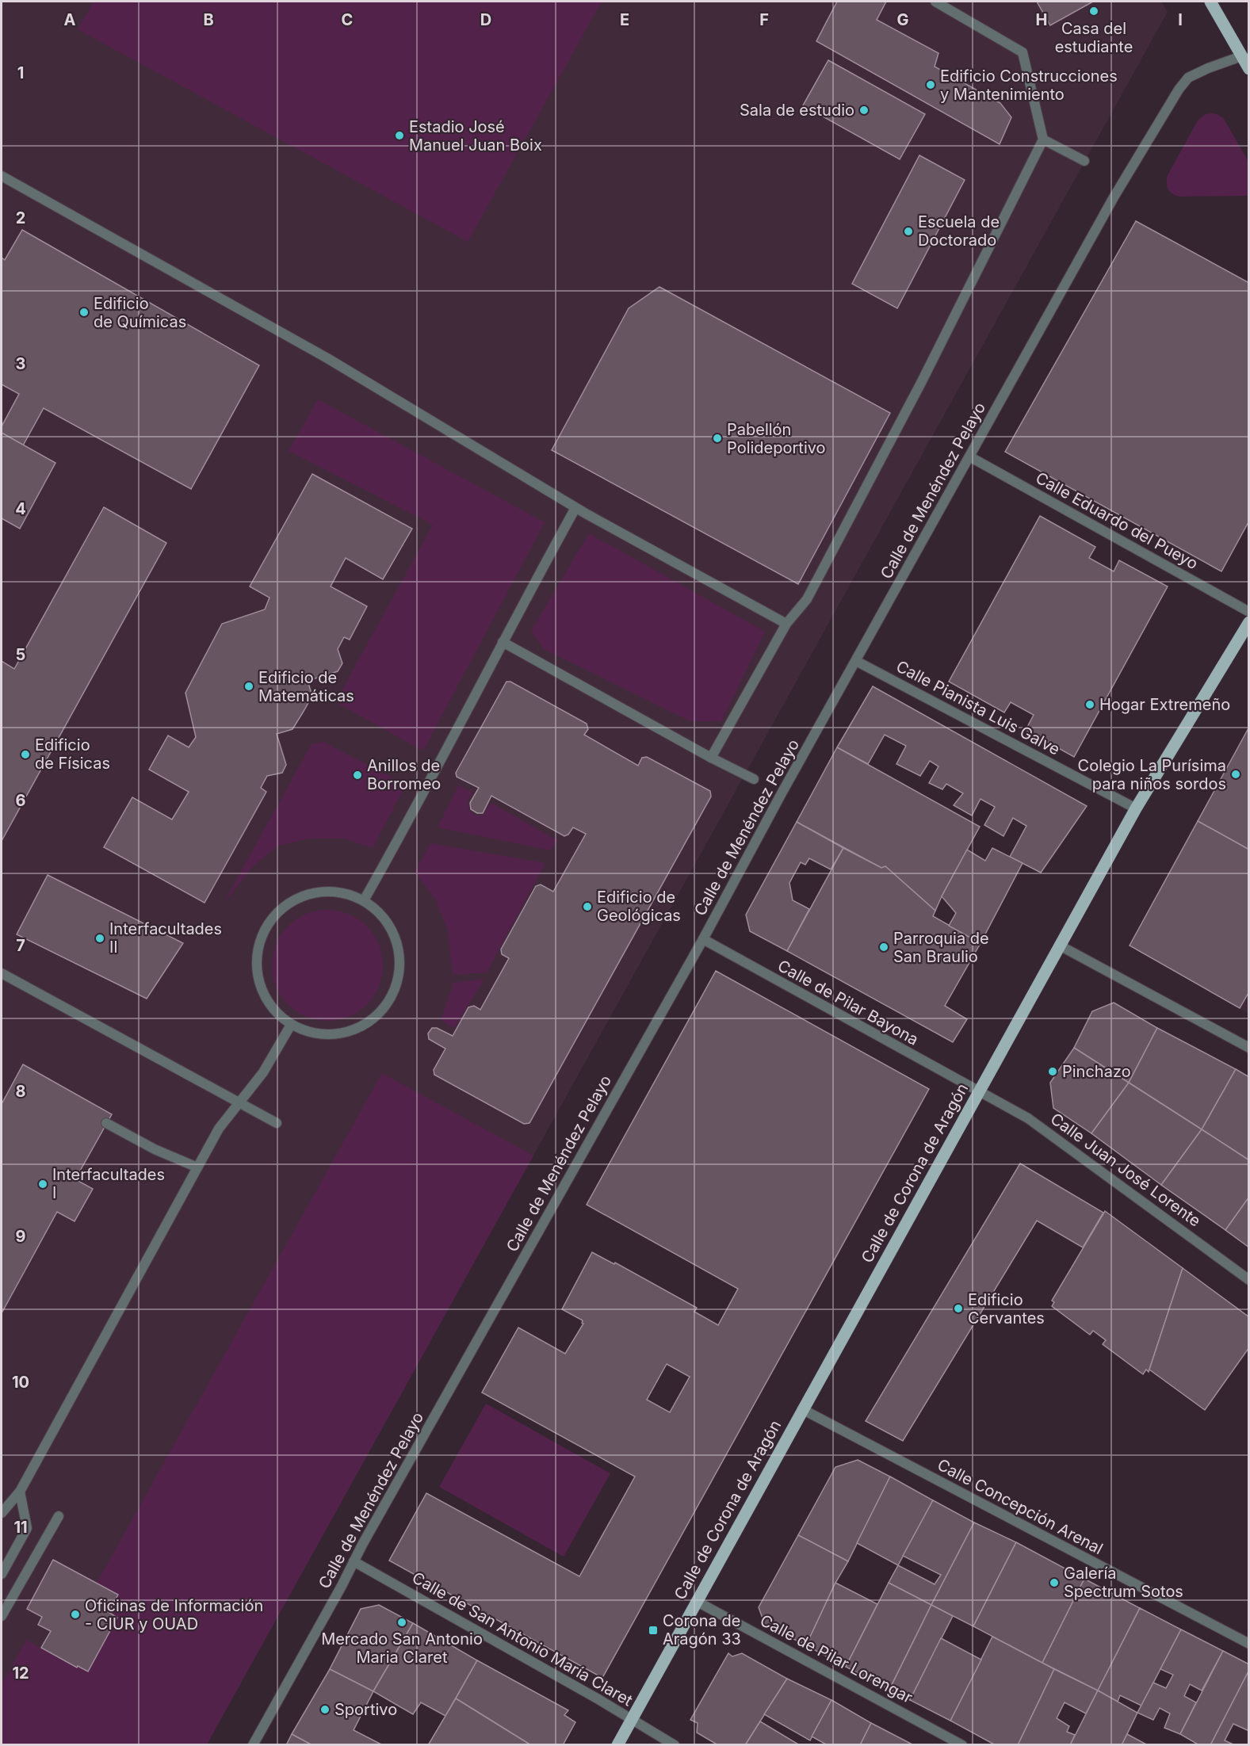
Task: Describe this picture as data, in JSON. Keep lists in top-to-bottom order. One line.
{"streets":{"main road":["Calle de Corona de Aragón"],"street":["Calle de Menéndez Pelayo","Calle Eduardo del Pueyo","Calle Pianista Luis Galve","Calle de Pilar Bayona","Calle Juan José Lorente","Calle Concepción Arenal","Calle de San Antonio María Claret","Calle de Pilar Lorengar"]},"crossings":[["Calle de Menéndez Pelayo","Calle Eduardo del Pueyo"],["Calle de Menéndez Pelayo","Calle Pianista Luis Galve"],["Calle de Menéndez Pelayo","Calle de Pilar Bayona"],["Calle de Menéndez Pelayo","Calle de San Antonio María Claret"],["Calle Pianista Luis Galve","Calle de Corona de Aragón"],["Calle de Pilar Bayona","Calle Juan José Lorente"],["Calle de Pilar Bayona","Calle de Corona de Aragón"],["Calle Juan José Lorente","Calle de Corona de Aragón"],["Calle de Corona de Aragón","Calle Concepción Arenal"],["Calle de Corona de Aragón","Calle de San Antonio María Claret"],["Calle de Corona de Aragón","Calle de Pilar Lorengar"]],"places":{"other":["Casa del estudiante","Edificio Construcciones y Mantenimiento","Sala de estudio","Estadio José Manuel Juan Boix","Escuela de Doctorado","Edificio de Químicas","Pabellón Polideportivo","Edificio de Matemáticas","Hogar Extremeño","Edificio de Físicas","Colegio La Purísima para niños sordos","Anillos de Borromeo","Edificio de Geológicas","Interfacultades II","Parroquia de San Braulio","Pinchazo","Interfacultades I","Edificio Cervantes","Galería Spectrum Sotos","Oficinas de Información - CIUR y OUAD","Mercado San Antonio Maria Claret","Sportivo"],"transit":["Corona de Aragón 33"]},"grid":{"columns":["A","B","C","D","E","F","G","H","I"],"rows":["1","2","3","4","5","6","7","8","9","10","11","12"]}}
